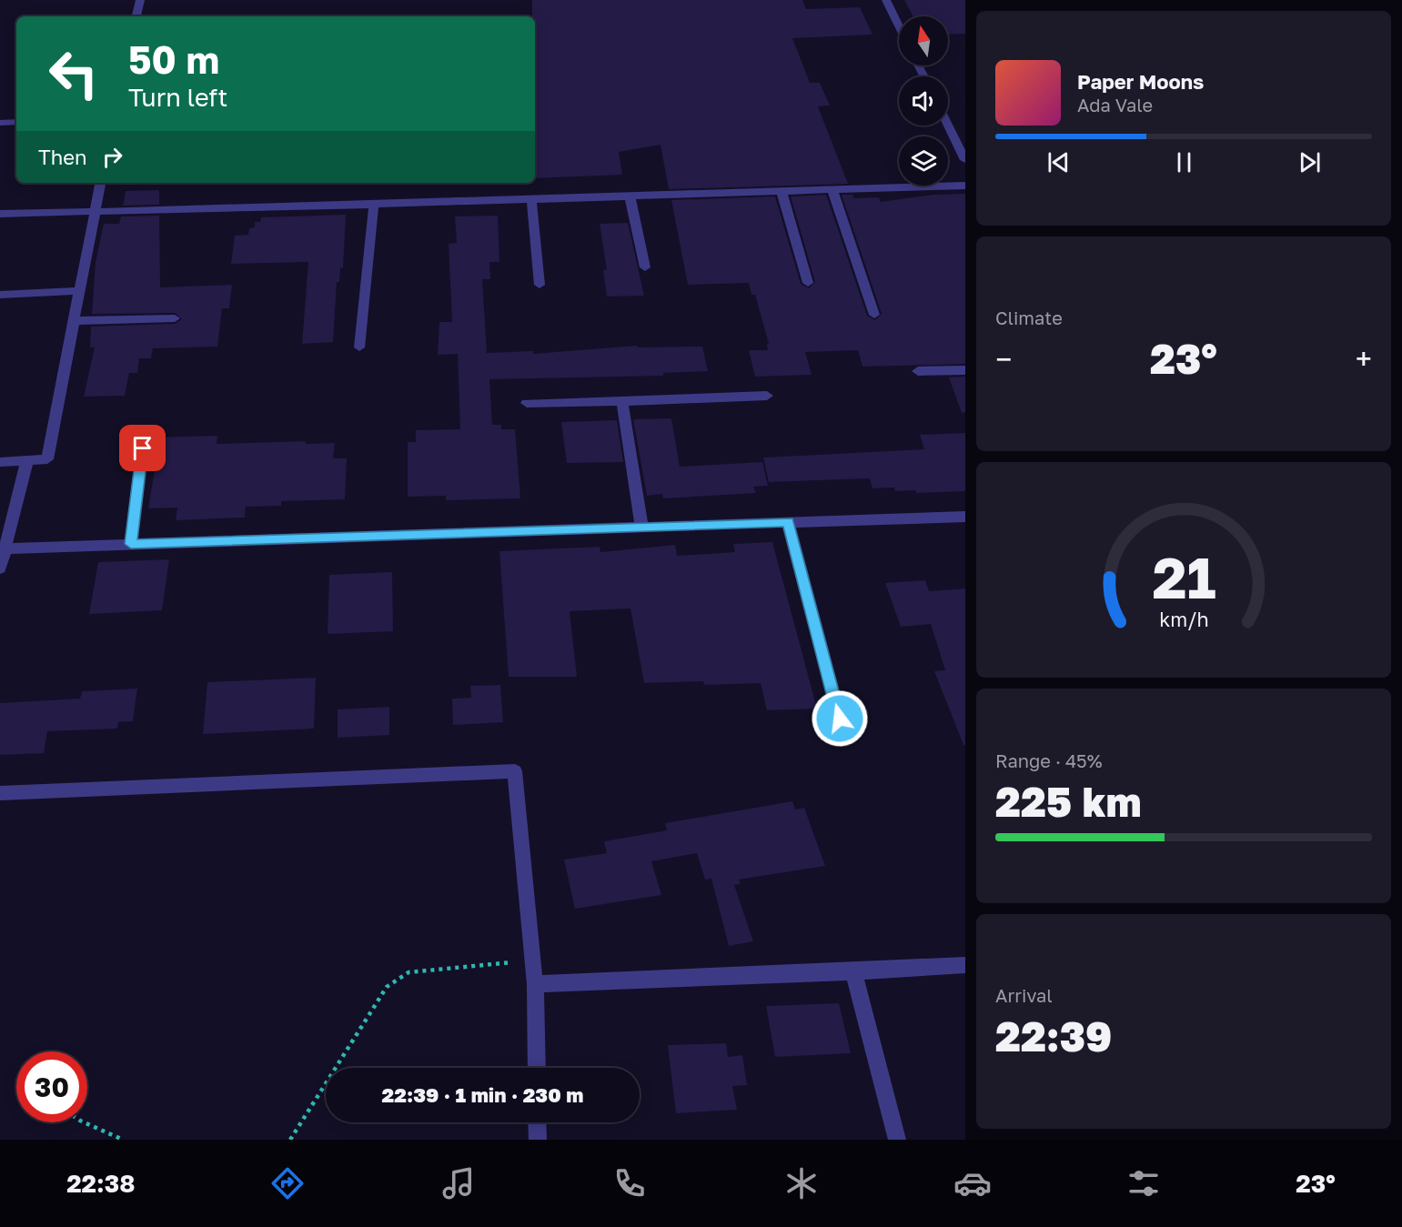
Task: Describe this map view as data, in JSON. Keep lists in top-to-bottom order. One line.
{"north":"top","page":{"turn":["50 m","Turn left"],"song":["Paper Moons","Ada Vale"],"then":"Then","tile":["Climate",["Range · 45%","225 km"],["Arrival","22:39"]],"heat":["−","23°","+"],"limit":"30","trip":"22:39 · 1 min · 230 m","tabs":["22:38","23°"],"gauge":["21","km/h"]}}
